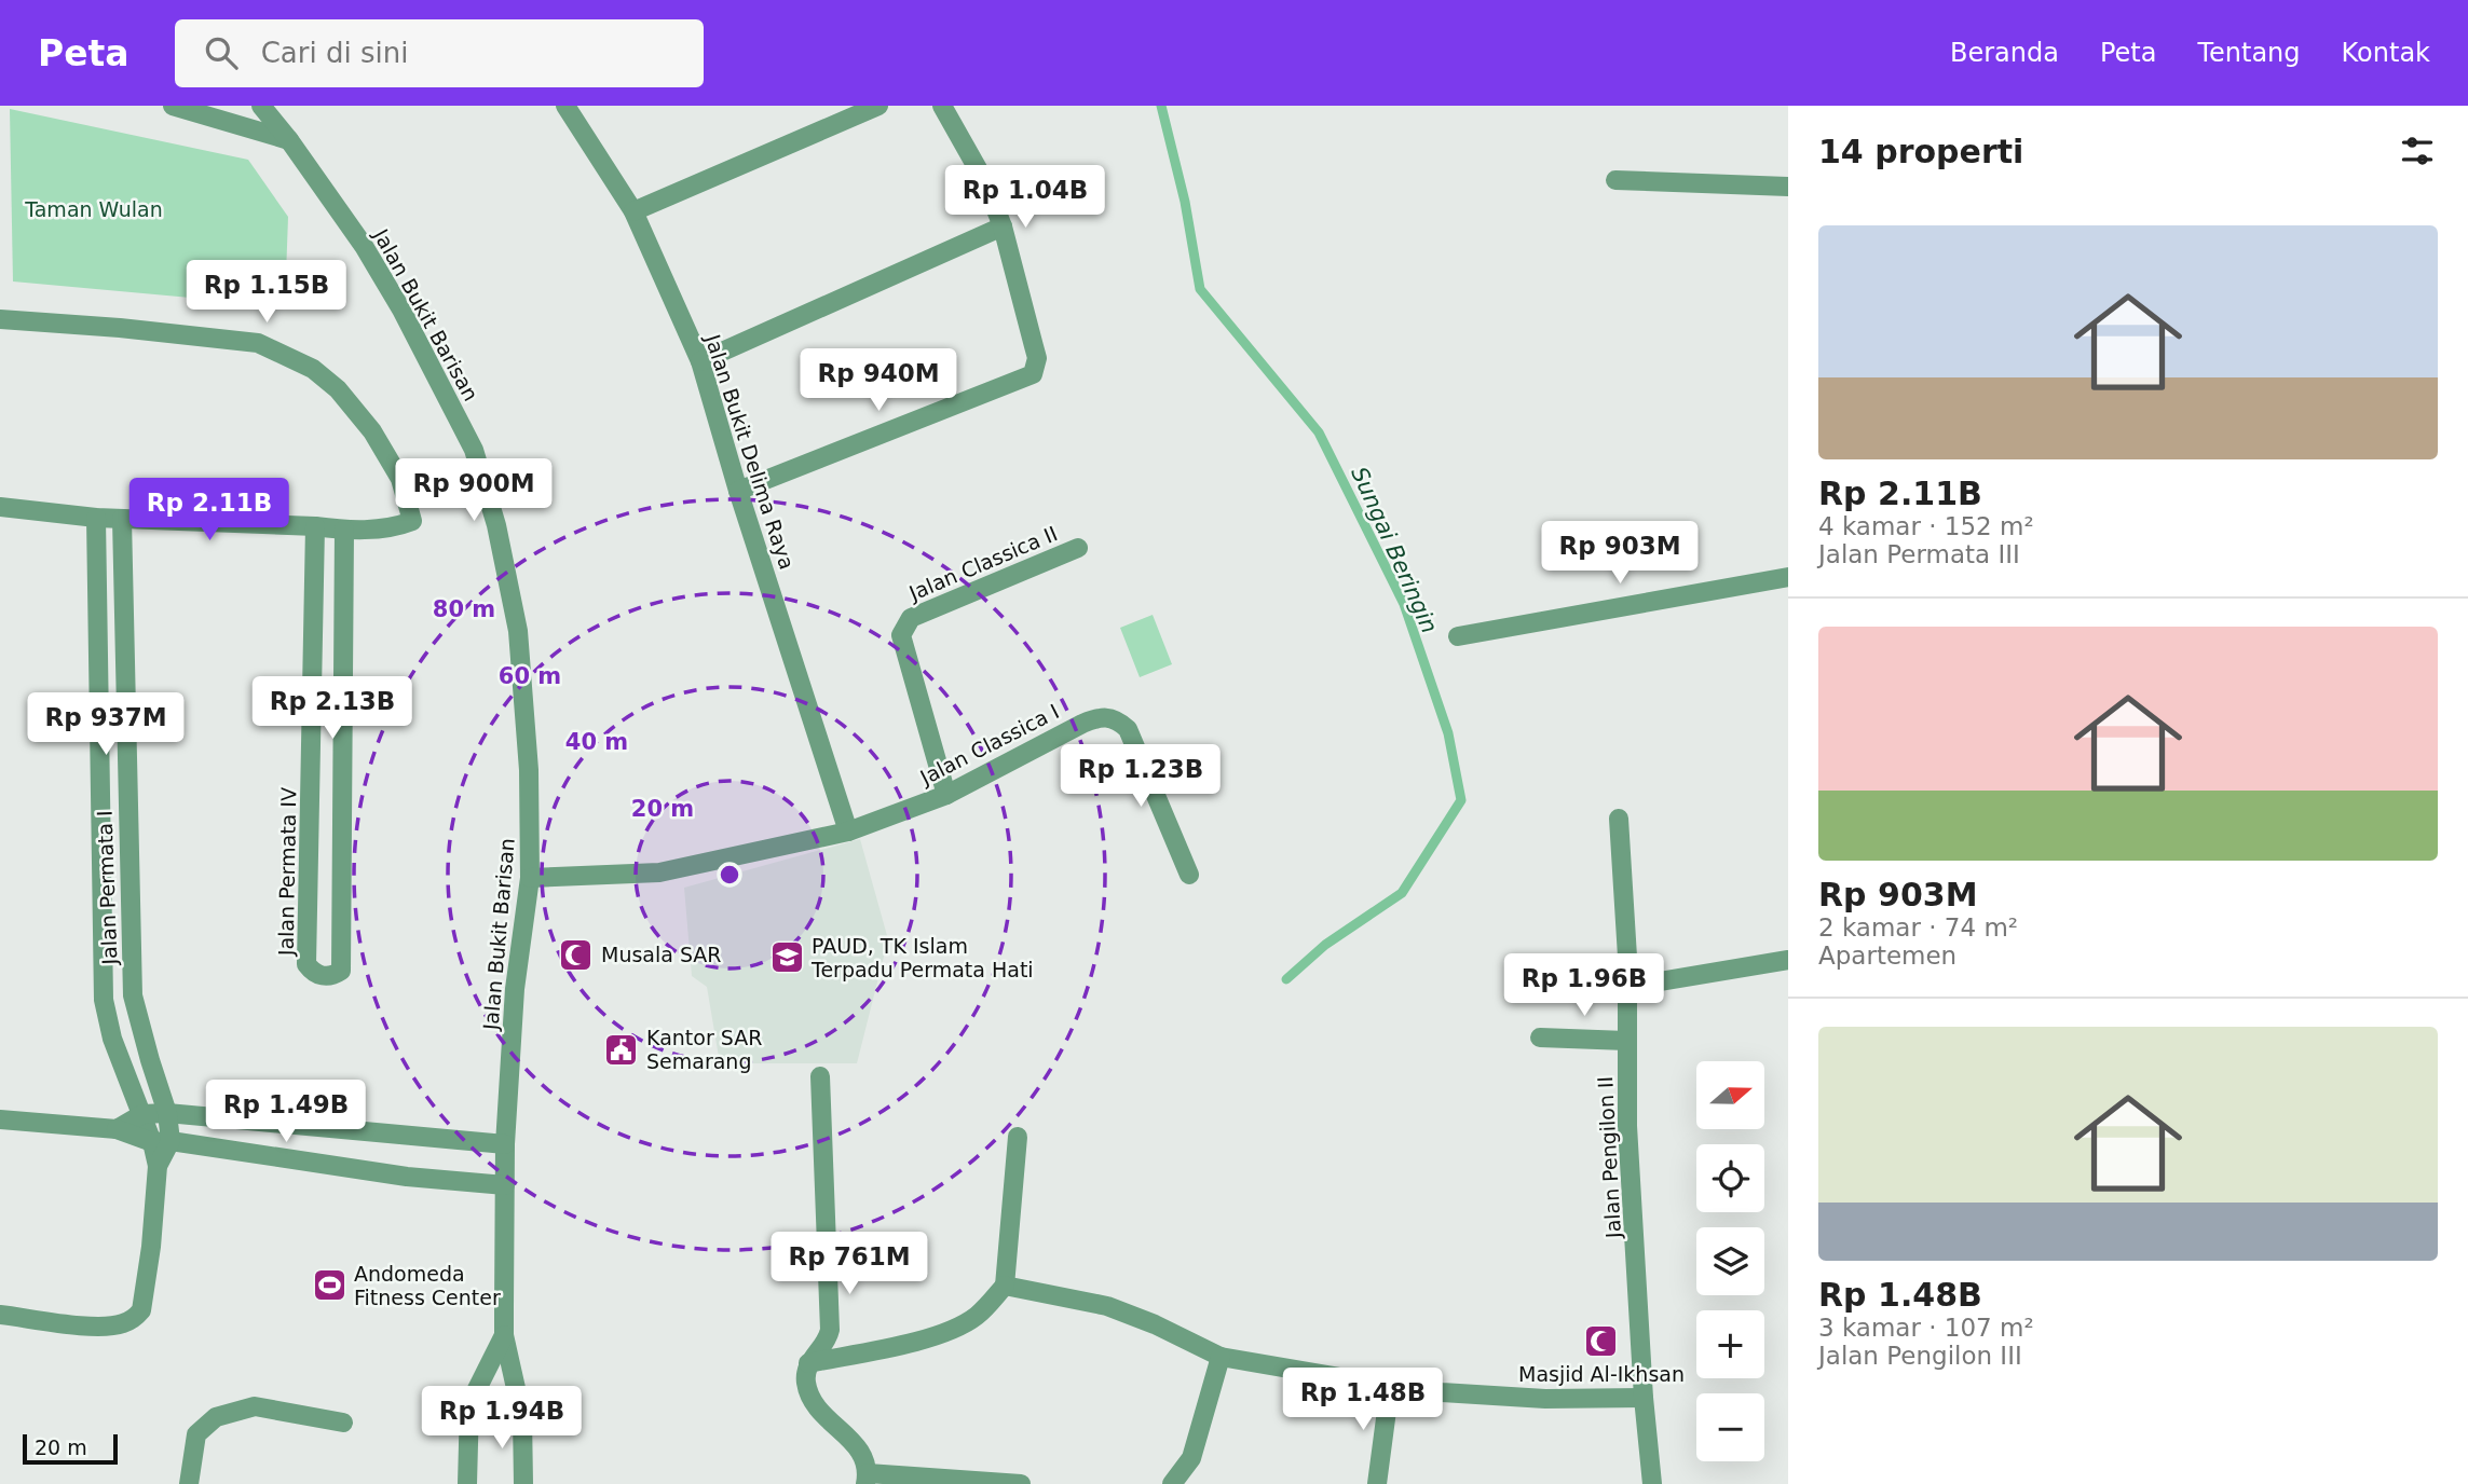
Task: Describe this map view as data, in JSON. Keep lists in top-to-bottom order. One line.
{"streets":{"street":["Jalan Bukit Barisan","Jalan Bukit Delima Raya","Jalan Classica II","Jalan Classica I","Jalan Permata IV","Jalan Permata I","Jalan Pengilon II"]},"crossings":[["Jalan Bukit Barisan","Jalan Classica I"],["Jalan Bukit Delima Raya","Jalan Classica I"],["Jalan Classica II","Jalan Classica I"]],"water":["Sungai Beringin"],"parks":["Taman Wulan"],"places":{"mosque":["Musala SAR","Masjid Al-Ikhsan"],"school or university":["PAUD, TK Islam Terpadu Permata Hati"],"public building":["Kantor SAR Semarang"],"sports":["Andomeda Fitness Center"]},"scale_bar":"20 m","north":"right","page":{"header":"Peta","search":"Cari di sini","nav":["Beranda","Peta","Tentang","Kontak"],"heading":"14 properti","price":["Rp 1.04B","Rp 1.15B","Rp 940M","Rp 900M","Rp 2.11B","Rp 903M","Rp 2.13B","Rp 937M","Rp 1.23B","Rp 1.96B","Rp 1.49B","Rp 761M","Rp 1.48B","Rp 1.94B"],"list":[{"name":"Rp 2.11B","note":"4 kamar · 152 m² · Jalan Permata III"},{"name":"Rp 903M","note":"2 kamar · 74 m² · Apartemen"},{"name":"Rp 1.48B","note":"3 kamar · 107 m² · Jalan Pengilon III"}],"map_buttons":["+","−"],"scale":"20 m"},"rings":["80 m","60 m","40 m","20 m"]}
